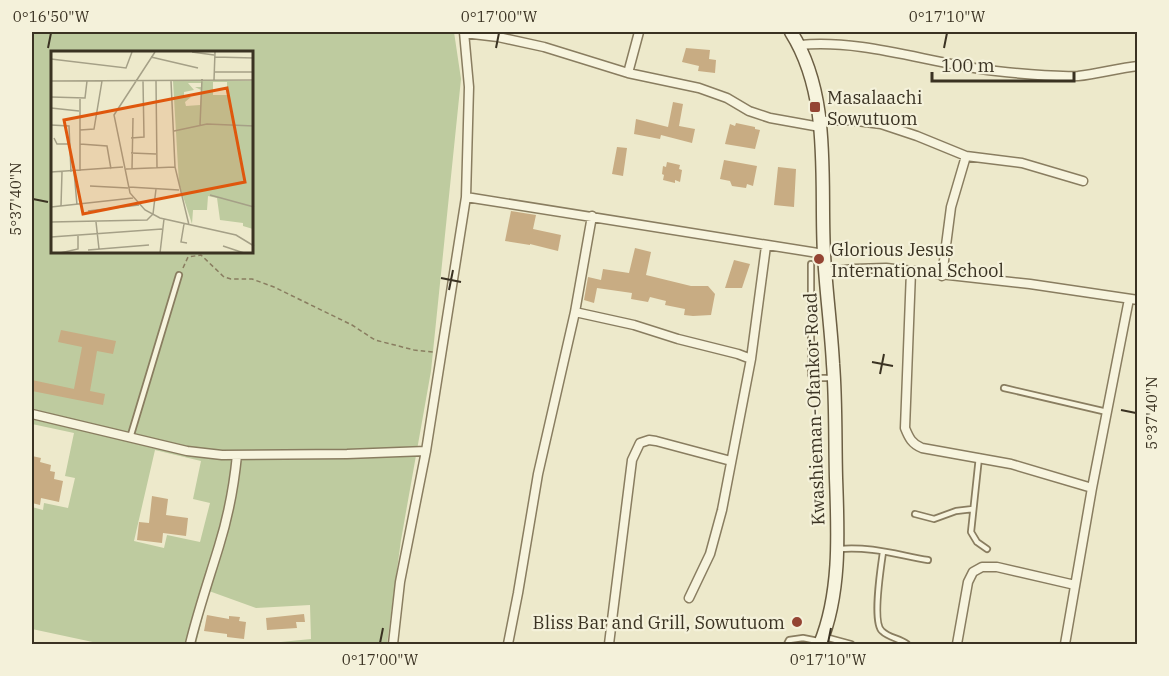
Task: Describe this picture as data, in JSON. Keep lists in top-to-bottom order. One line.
{"streets":{"main road":["Kwashieman-Ofankor Road"]},"places":{"transit":["Masalaachi Sowutuom"],"other":["Glorious Jesus International School","Bliss Bar and Grill, Sowutuom"]},"scale_bar":"100 m","coordinates":["0°16'50\"W","0°17'00\"W","0°17'10\"W","5°37'40\"N"]}
